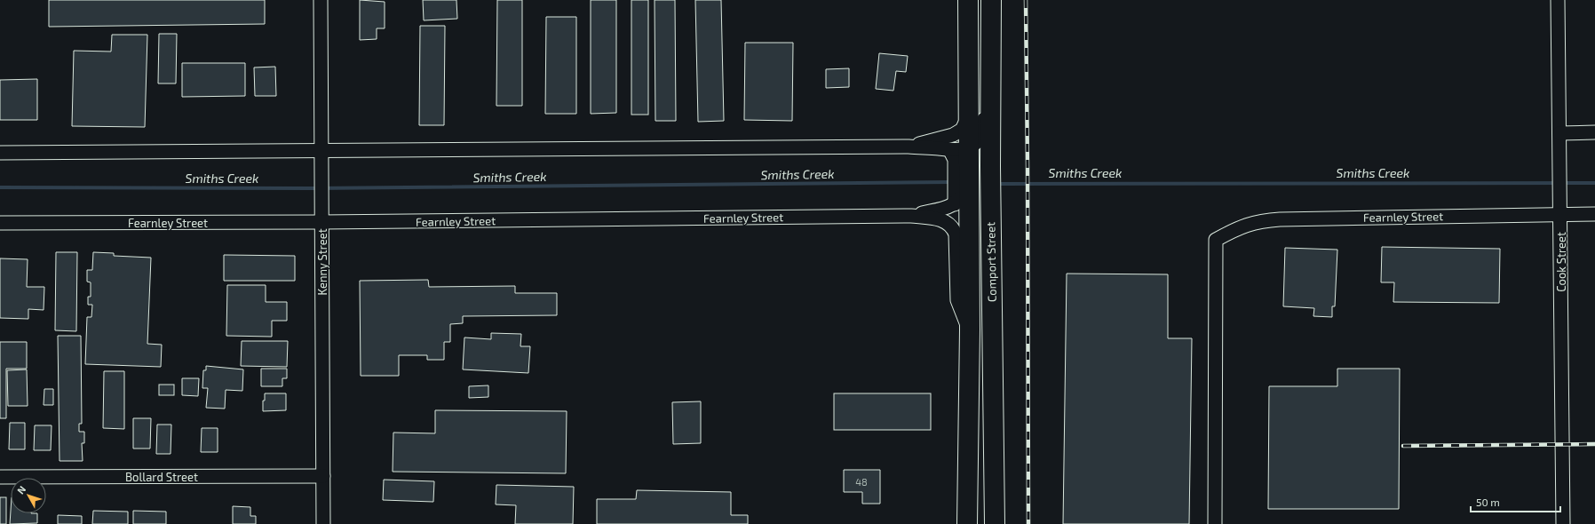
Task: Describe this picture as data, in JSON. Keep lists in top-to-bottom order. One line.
{"streets":{"highway":["Comport Street"],"street":["Fearnley Street","Kenny Street","Cook Street","Bollard Street"]},"crossings":[["Fearnley Street","Kenny Street"],["Fearnley Street","Comport Street"],["Fearnley Street","Cook Street"],["Kenny Street","Bollard Street"]],"water":["Smiths Creek"],"house_numbers":["48"],"scale_bar":"50 m","north":"top left"}
